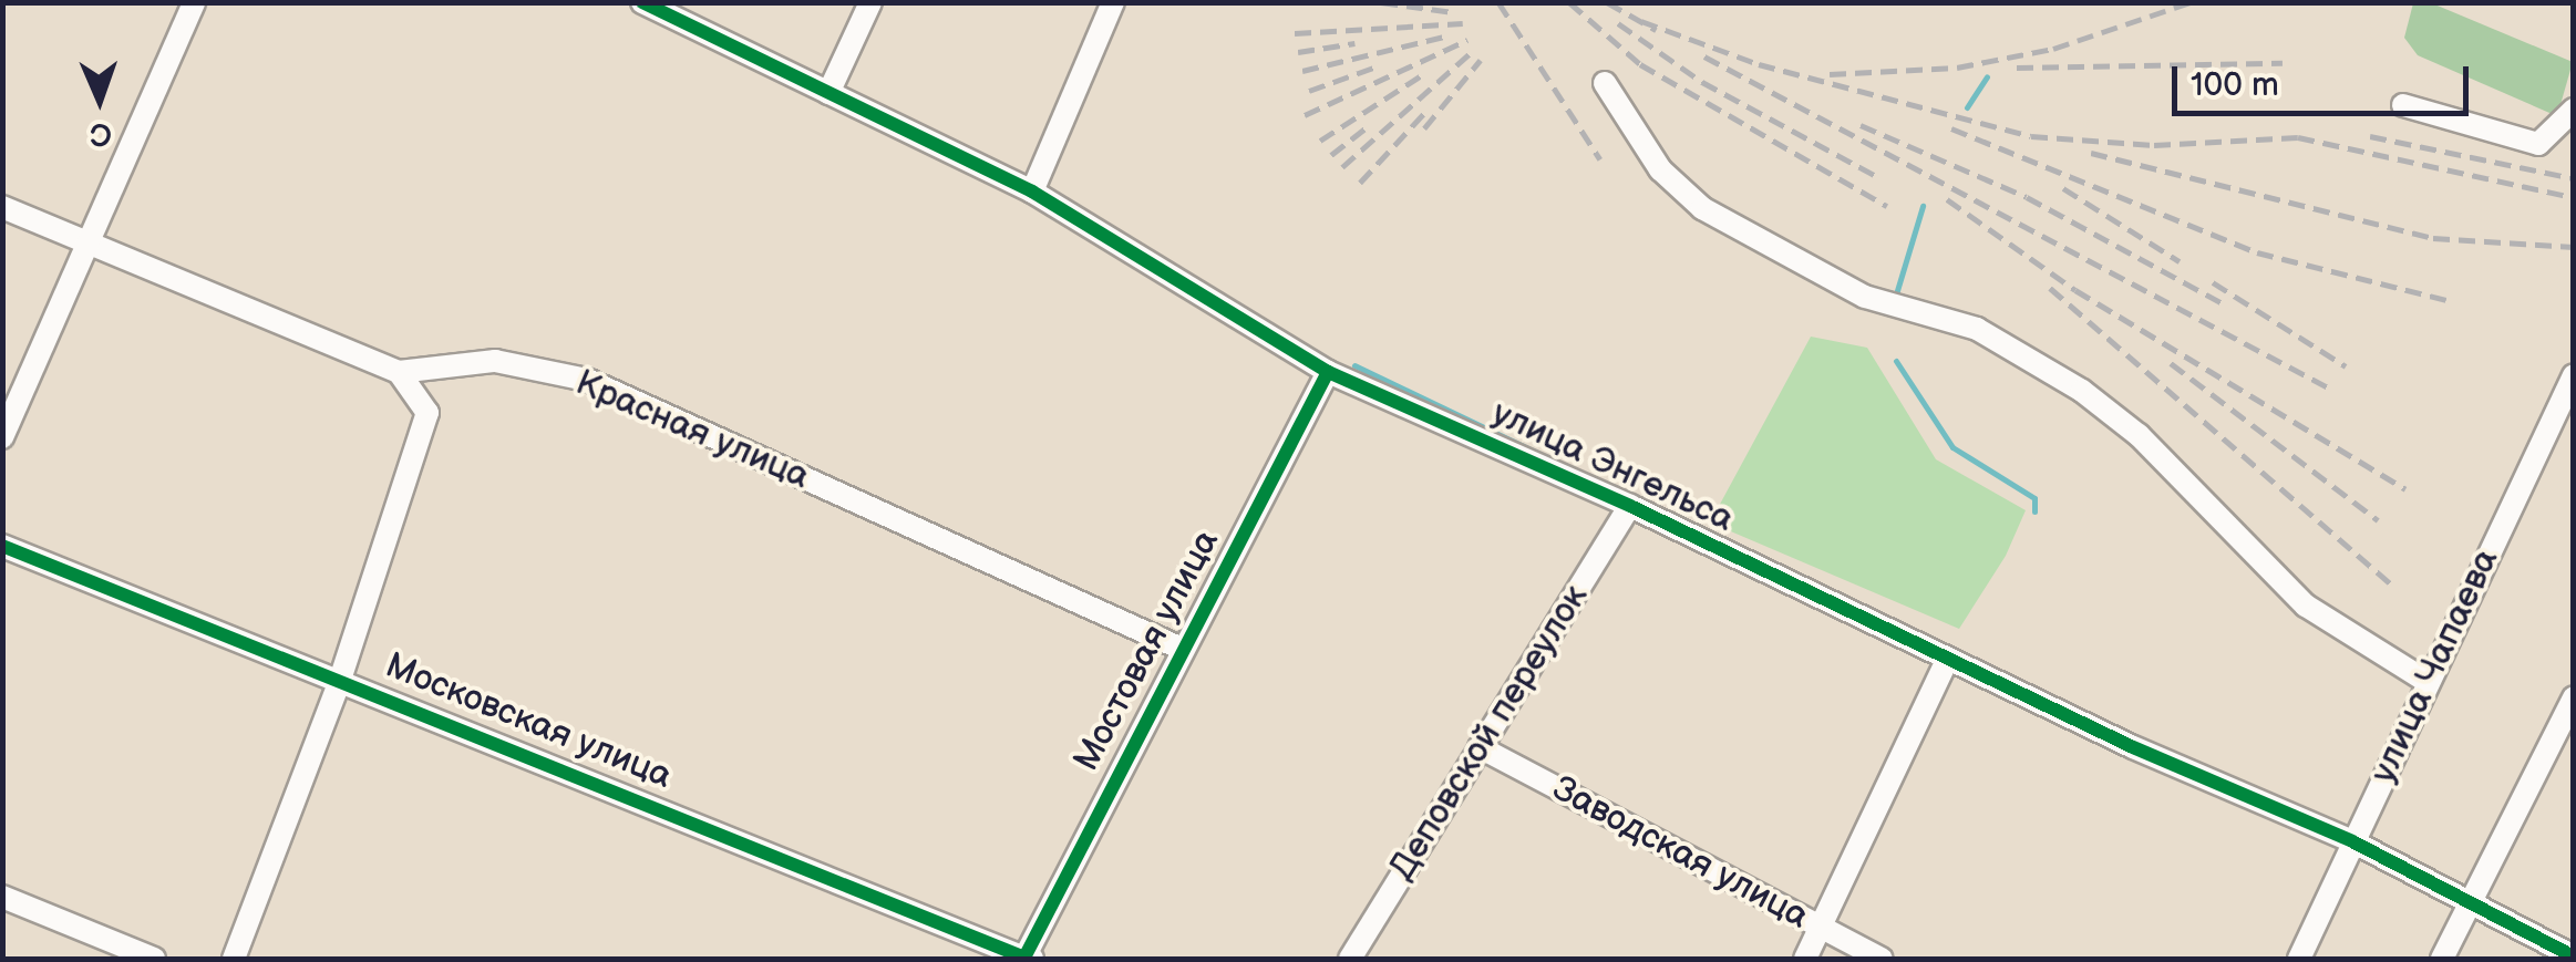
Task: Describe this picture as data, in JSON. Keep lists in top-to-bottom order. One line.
{"streets":{"street":["Красная улица","улица Энгельса","Мостовая улица","улица Чапаева","Московская улица","Деповской переулок","Заводская улица"]},"crossings":[["Красная улица","Мостовая улица"],["улица Энгельса","Мостовая улица"],["улица Энгельса","улица Чапаева"],["улица Энгельса","Деповской переулок"],["Мостовая улица","Московская улица"],["Деповской переулок","Заводская улица"]],"scale_bar":"100 m","north":"bottom"}
